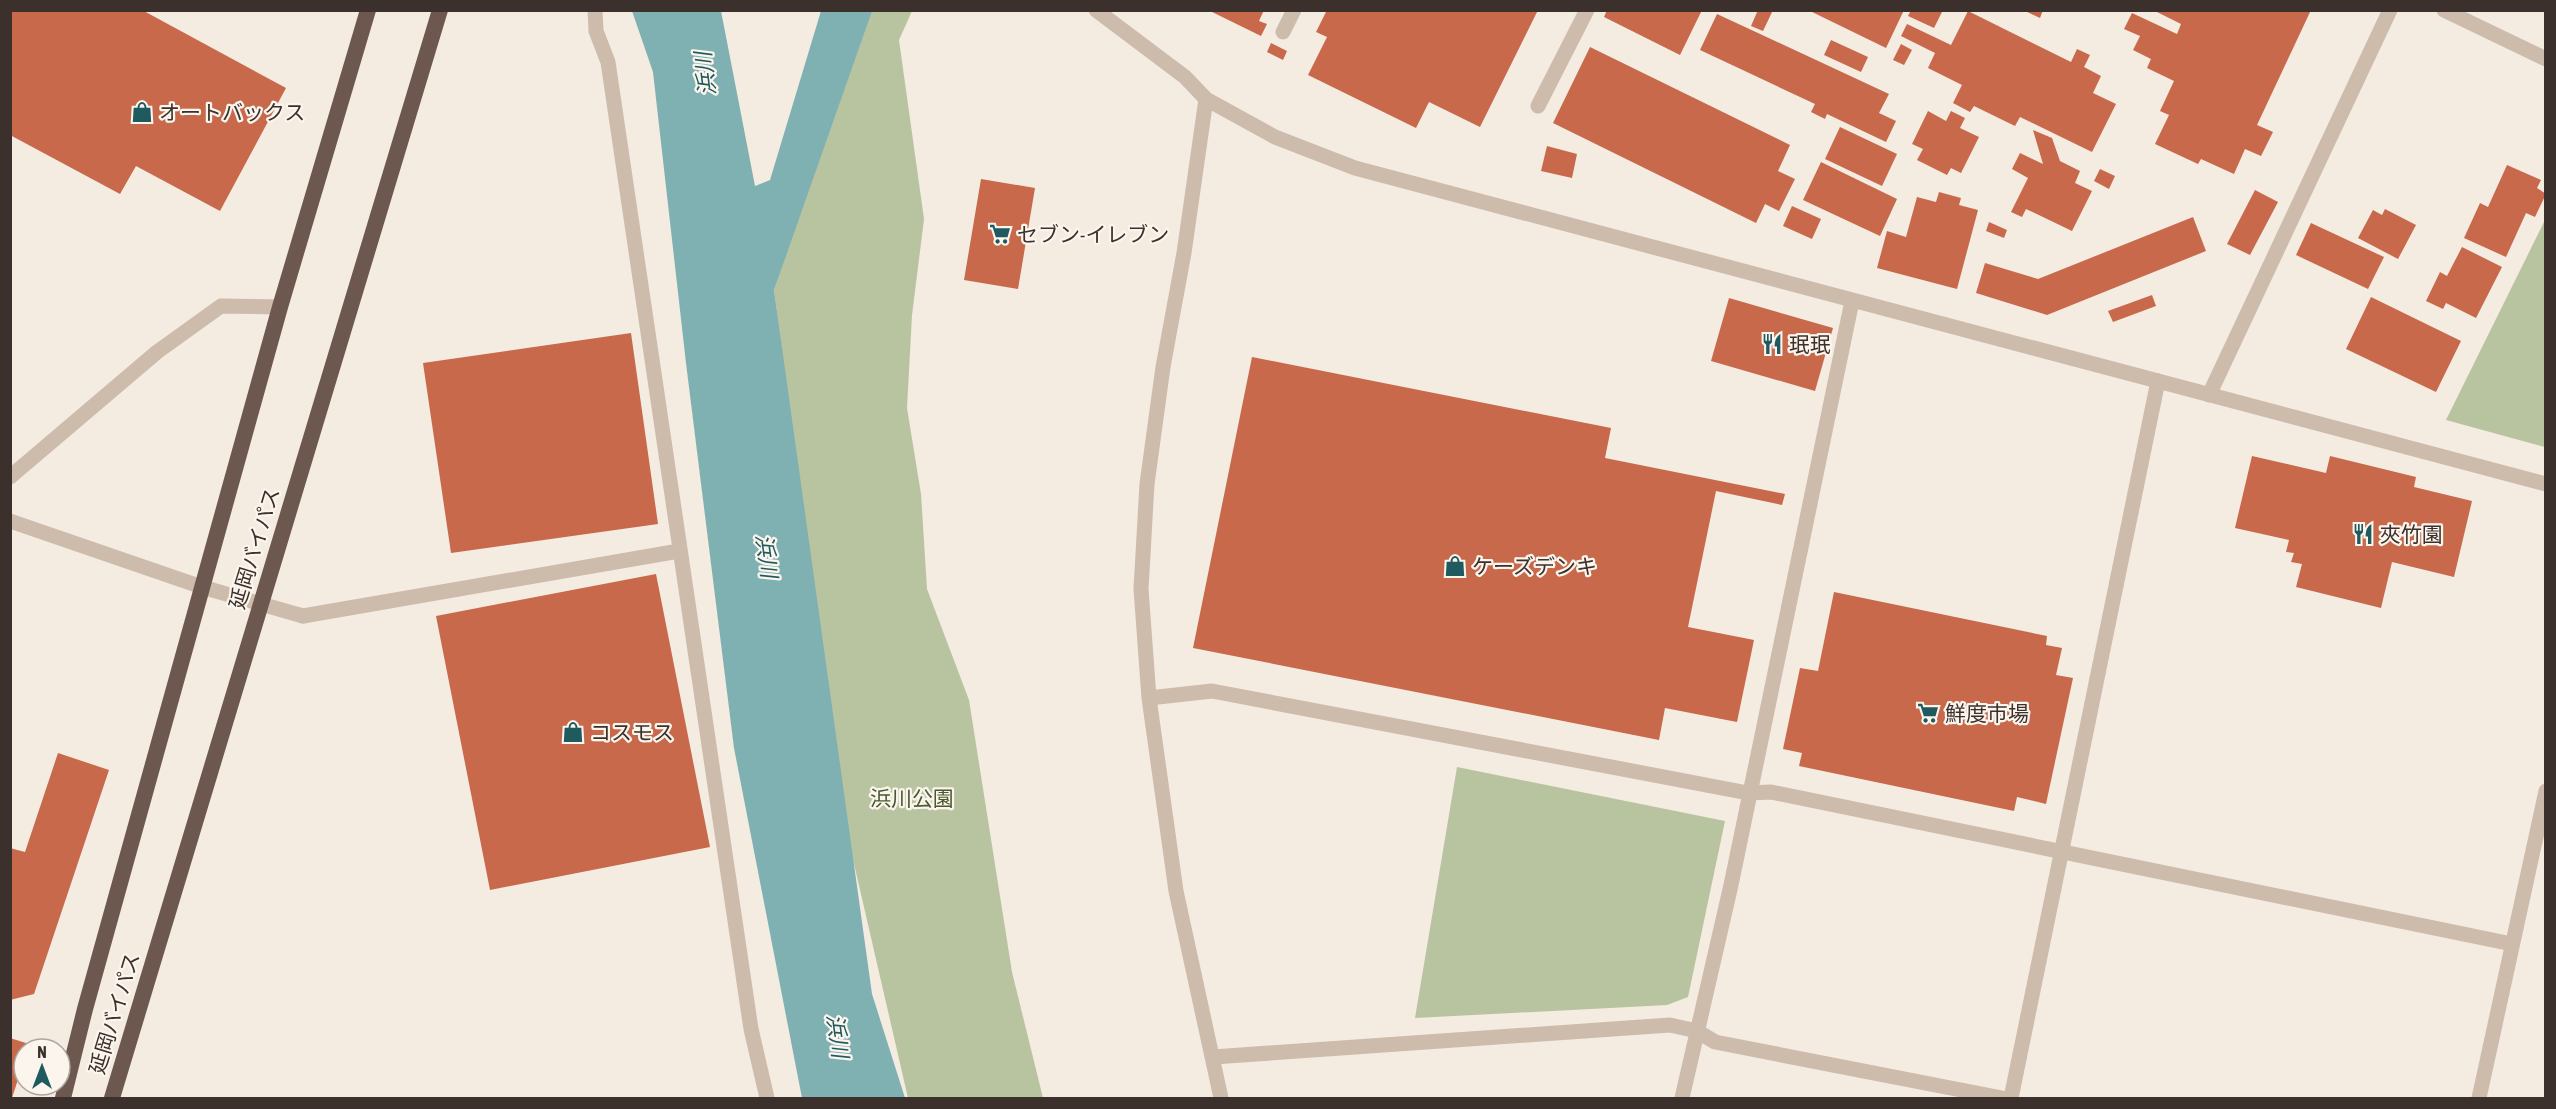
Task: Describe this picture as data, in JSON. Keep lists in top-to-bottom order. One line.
{"streets":{"highway":["延岡バイパス"]},"water":["浜川"],"parks":["浜川公園"],"places":{"shop":["オートバックス","ケーズデンキ","コスモス"],"supermarket":["セブン-イレブン","鮮度市場"],"restaurant":["珉珉","夾竹園"]},"north":"top"}
